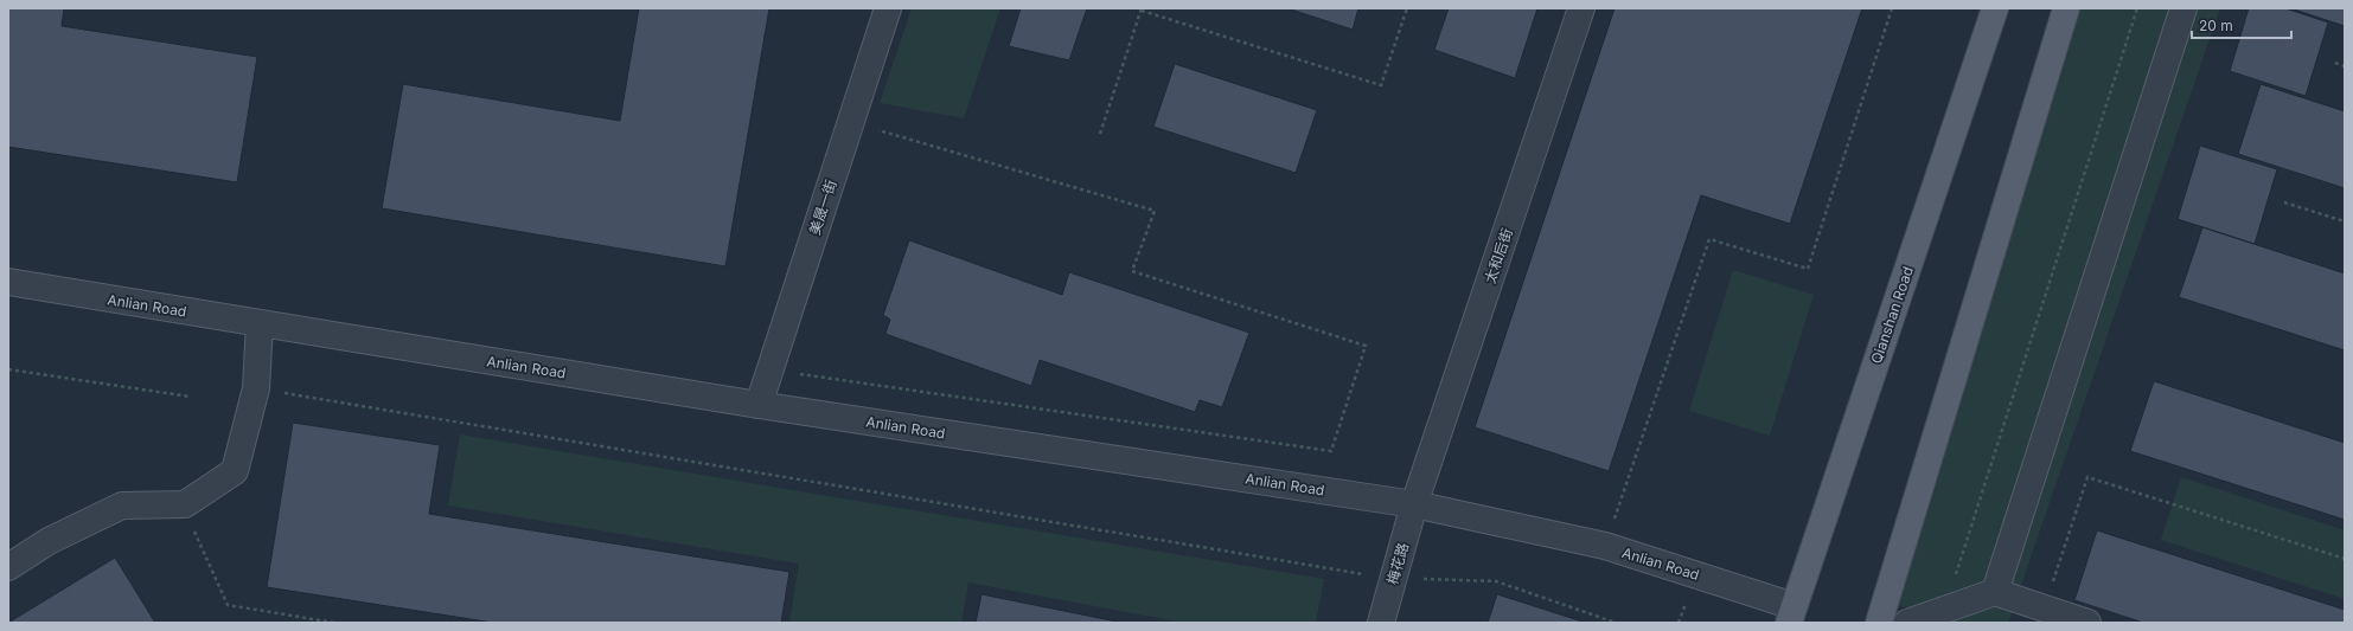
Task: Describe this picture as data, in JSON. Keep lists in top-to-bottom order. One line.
{"streets":{"main road":["Qianshan Road"],"street":["美晟一街","太和后街","Anlian Road","梅花路"]},"crossings":[["美晟一街","Anlian Road"],["太和后街","Anlian Road"],["太和后街","梅花路"],["Anlian Road","Qianshan Road"],["Anlian Road","梅花路"]],"scale_bar":"20 m"}
